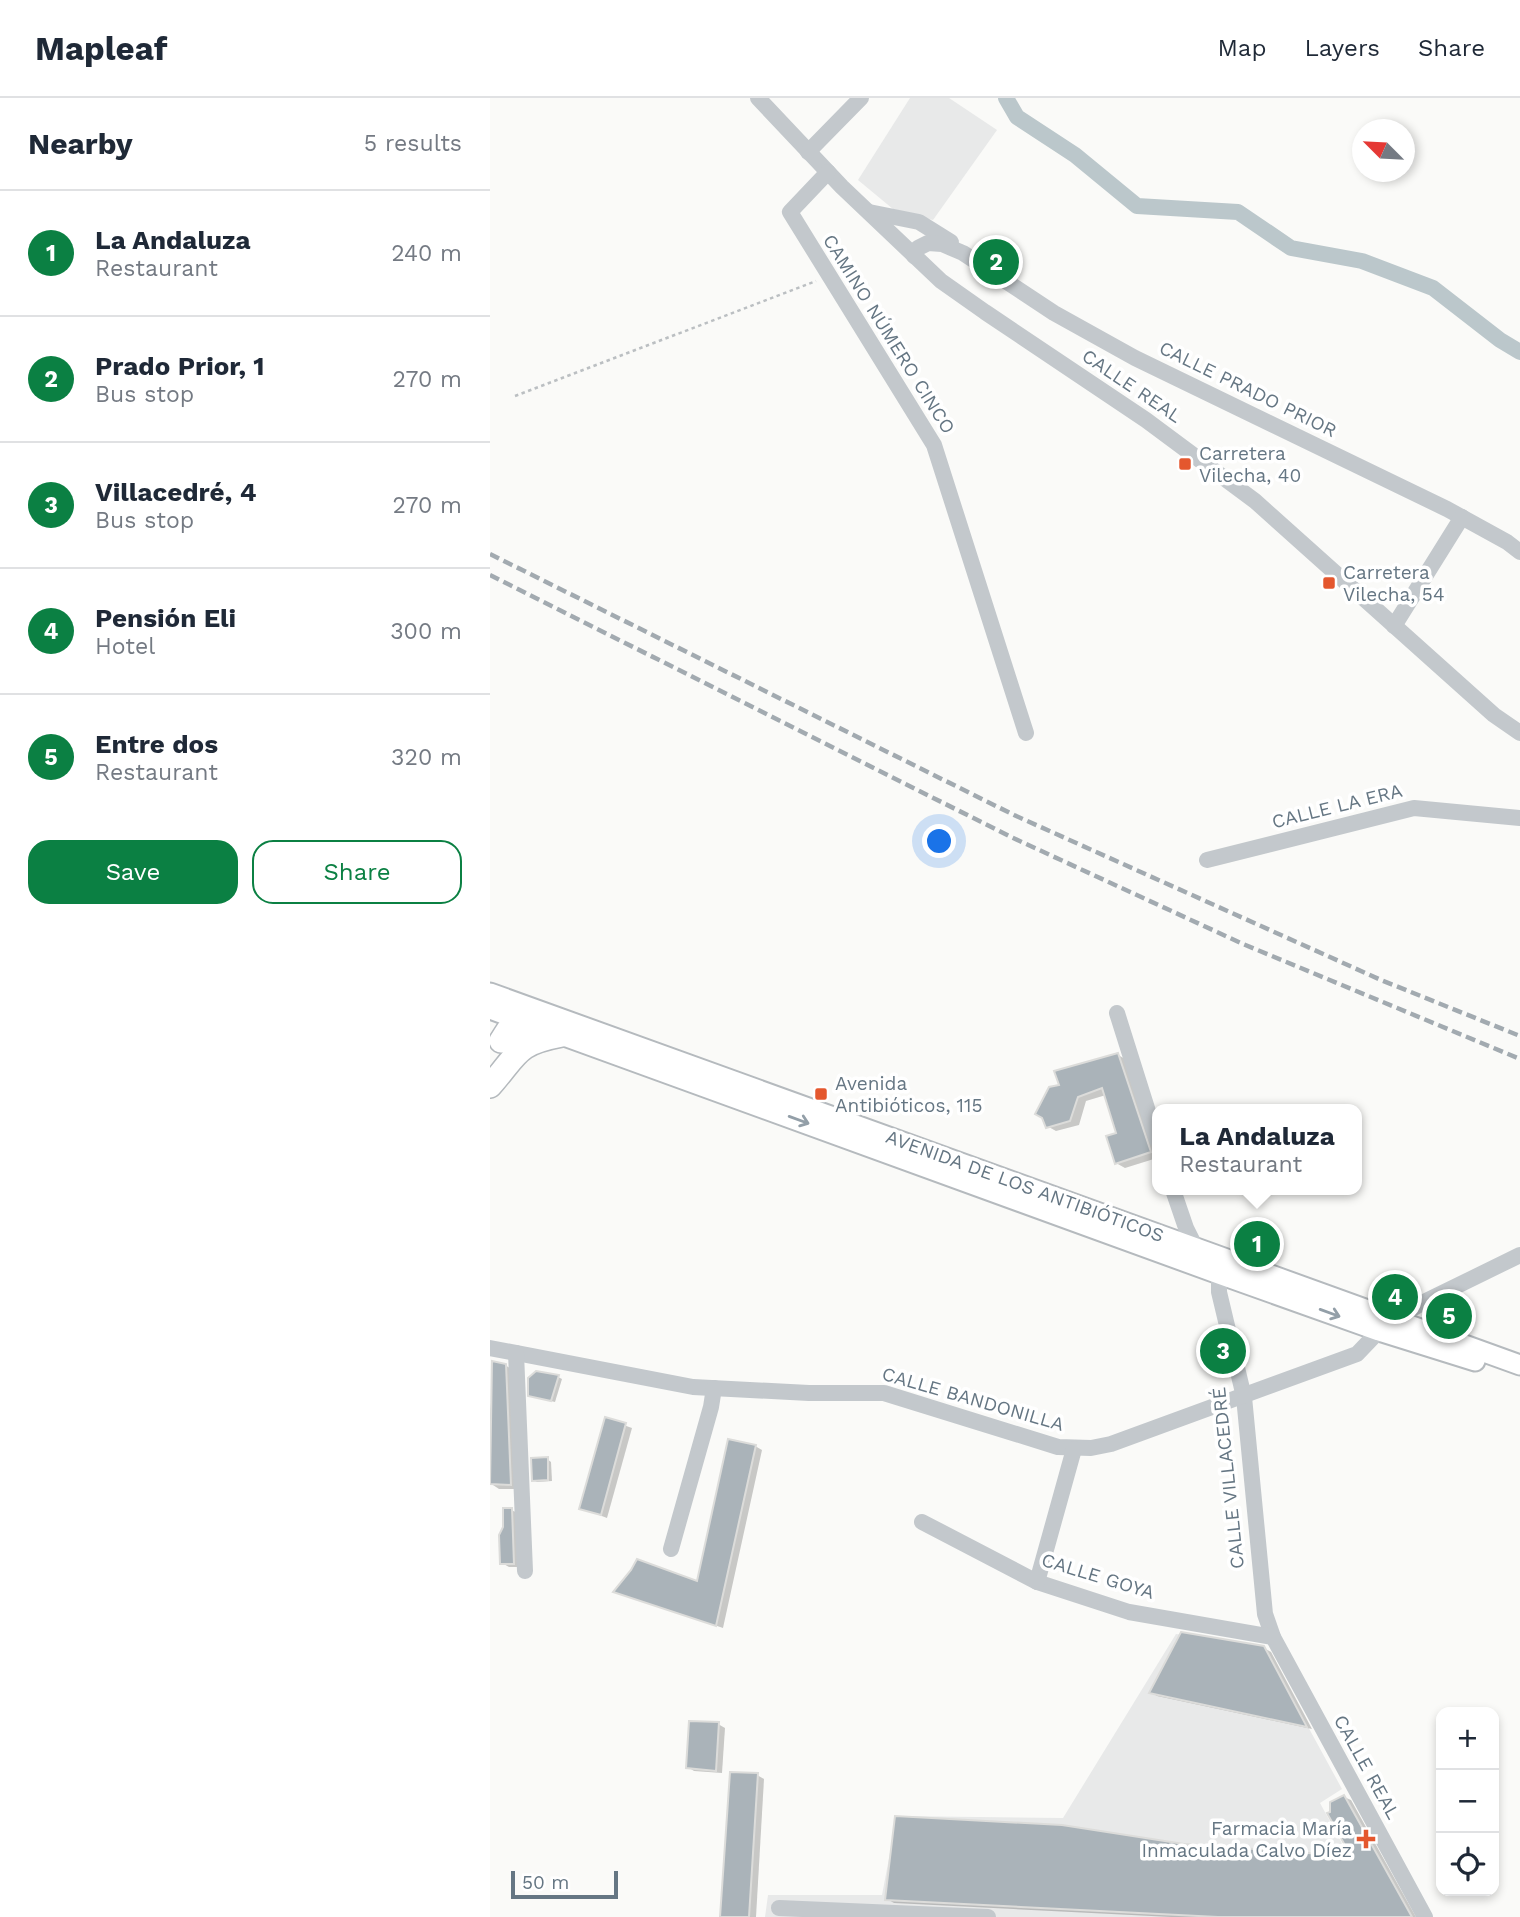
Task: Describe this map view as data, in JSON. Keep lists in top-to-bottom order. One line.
{"streets":{"main road":["AVENIDA DE LOS ANTIBIÓTICOS"],"street":["CAMINO NÚMERO CINCO","CALLE REAL","CALLE PRADO PRIOR","CALLE LA ERA","CALLE BANDONILLA","CALLE VILLACEDRÉ","CALLE GOYA"]},"crossings":[["CAMINO NÚMERO CINCO","CALLE REAL"],["CALLE REAL","CALLE PRADO PRIOR"],["CALLE REAL","CALLE VILLACEDRÉ"],["CALLE REAL","CALLE GOYA"],["AVENIDA DE LOS ANTIBIÓTICOS","CALLE BANDONILLA"],["AVENIDA DE LOS ANTIBIÓTICOS","CALLE VILLACEDRÉ"],["CALLE BANDONILLA","CALLE VILLACEDRÉ"],["CALLE VILLACEDRÉ","CALLE GOYA"]],"places":{"transit":["Carretera Vilecha, 40","Carretera Vilecha, 54","Avenida Antibióticos, 115"],"health":["Farmacia María Inmaculada Calvo Díez"]},"scale_bar":"50 m","north":"top left","page":{"header":"Mapleaf","nav":["Map","Layers","Share"],"heading":["Nearby","5 results"],"list":[{"mark":"1","name":"La Andaluza","note":"Restaurant","value":"240 m"},{"mark":"2","name":"Prado Prior, 1","note":"Bus stop","value":"270 m"},{"mark":"3","name":"Villacedré, 4","note":"Bus stop","value":"270 m"},{"mark":"4","name":"Pensión Eli","note":"Hotel","value":"300 m"},{"mark":"5","name":"Entre dos","note":"Restaurant","value":"320 m"}],"pins":["2","1","4","5","3"],"buttons":["Save","Share"],"popup":["La Andaluza","Restaurant"],"map_buttons":["+","−"],"scale":"50 m"}}
